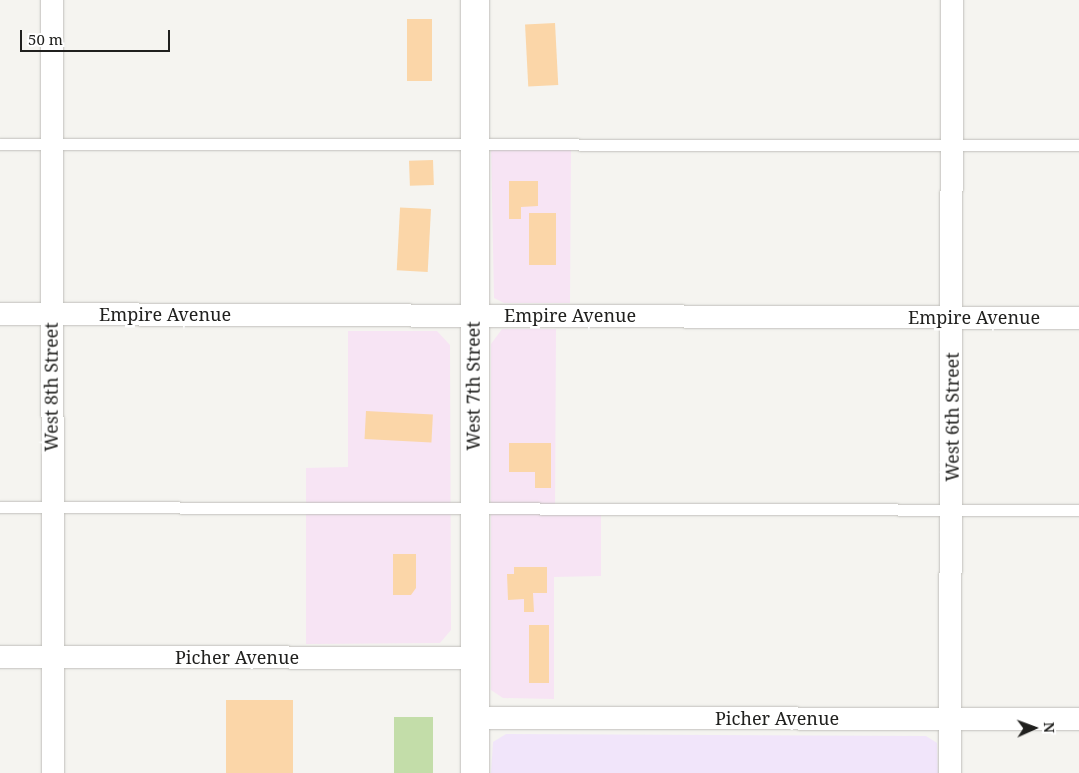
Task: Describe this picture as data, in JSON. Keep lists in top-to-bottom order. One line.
{"streets":{"main road":["West 7th Street"],"street":["Empire Avenue","West 8th Street","West 6th Street","Picher Avenue"]},"crossings":[["Empire Avenue","West 7th Street"],["Empire Avenue","West 8th Street"],["Empire Avenue","West 6th Street"],["West 7th Street","Picher Avenue"],["West 8th Street","Picher Avenue"],["West 6th Street","Picher Avenue"]],"scale_bar":"50 m","north":"right"}
